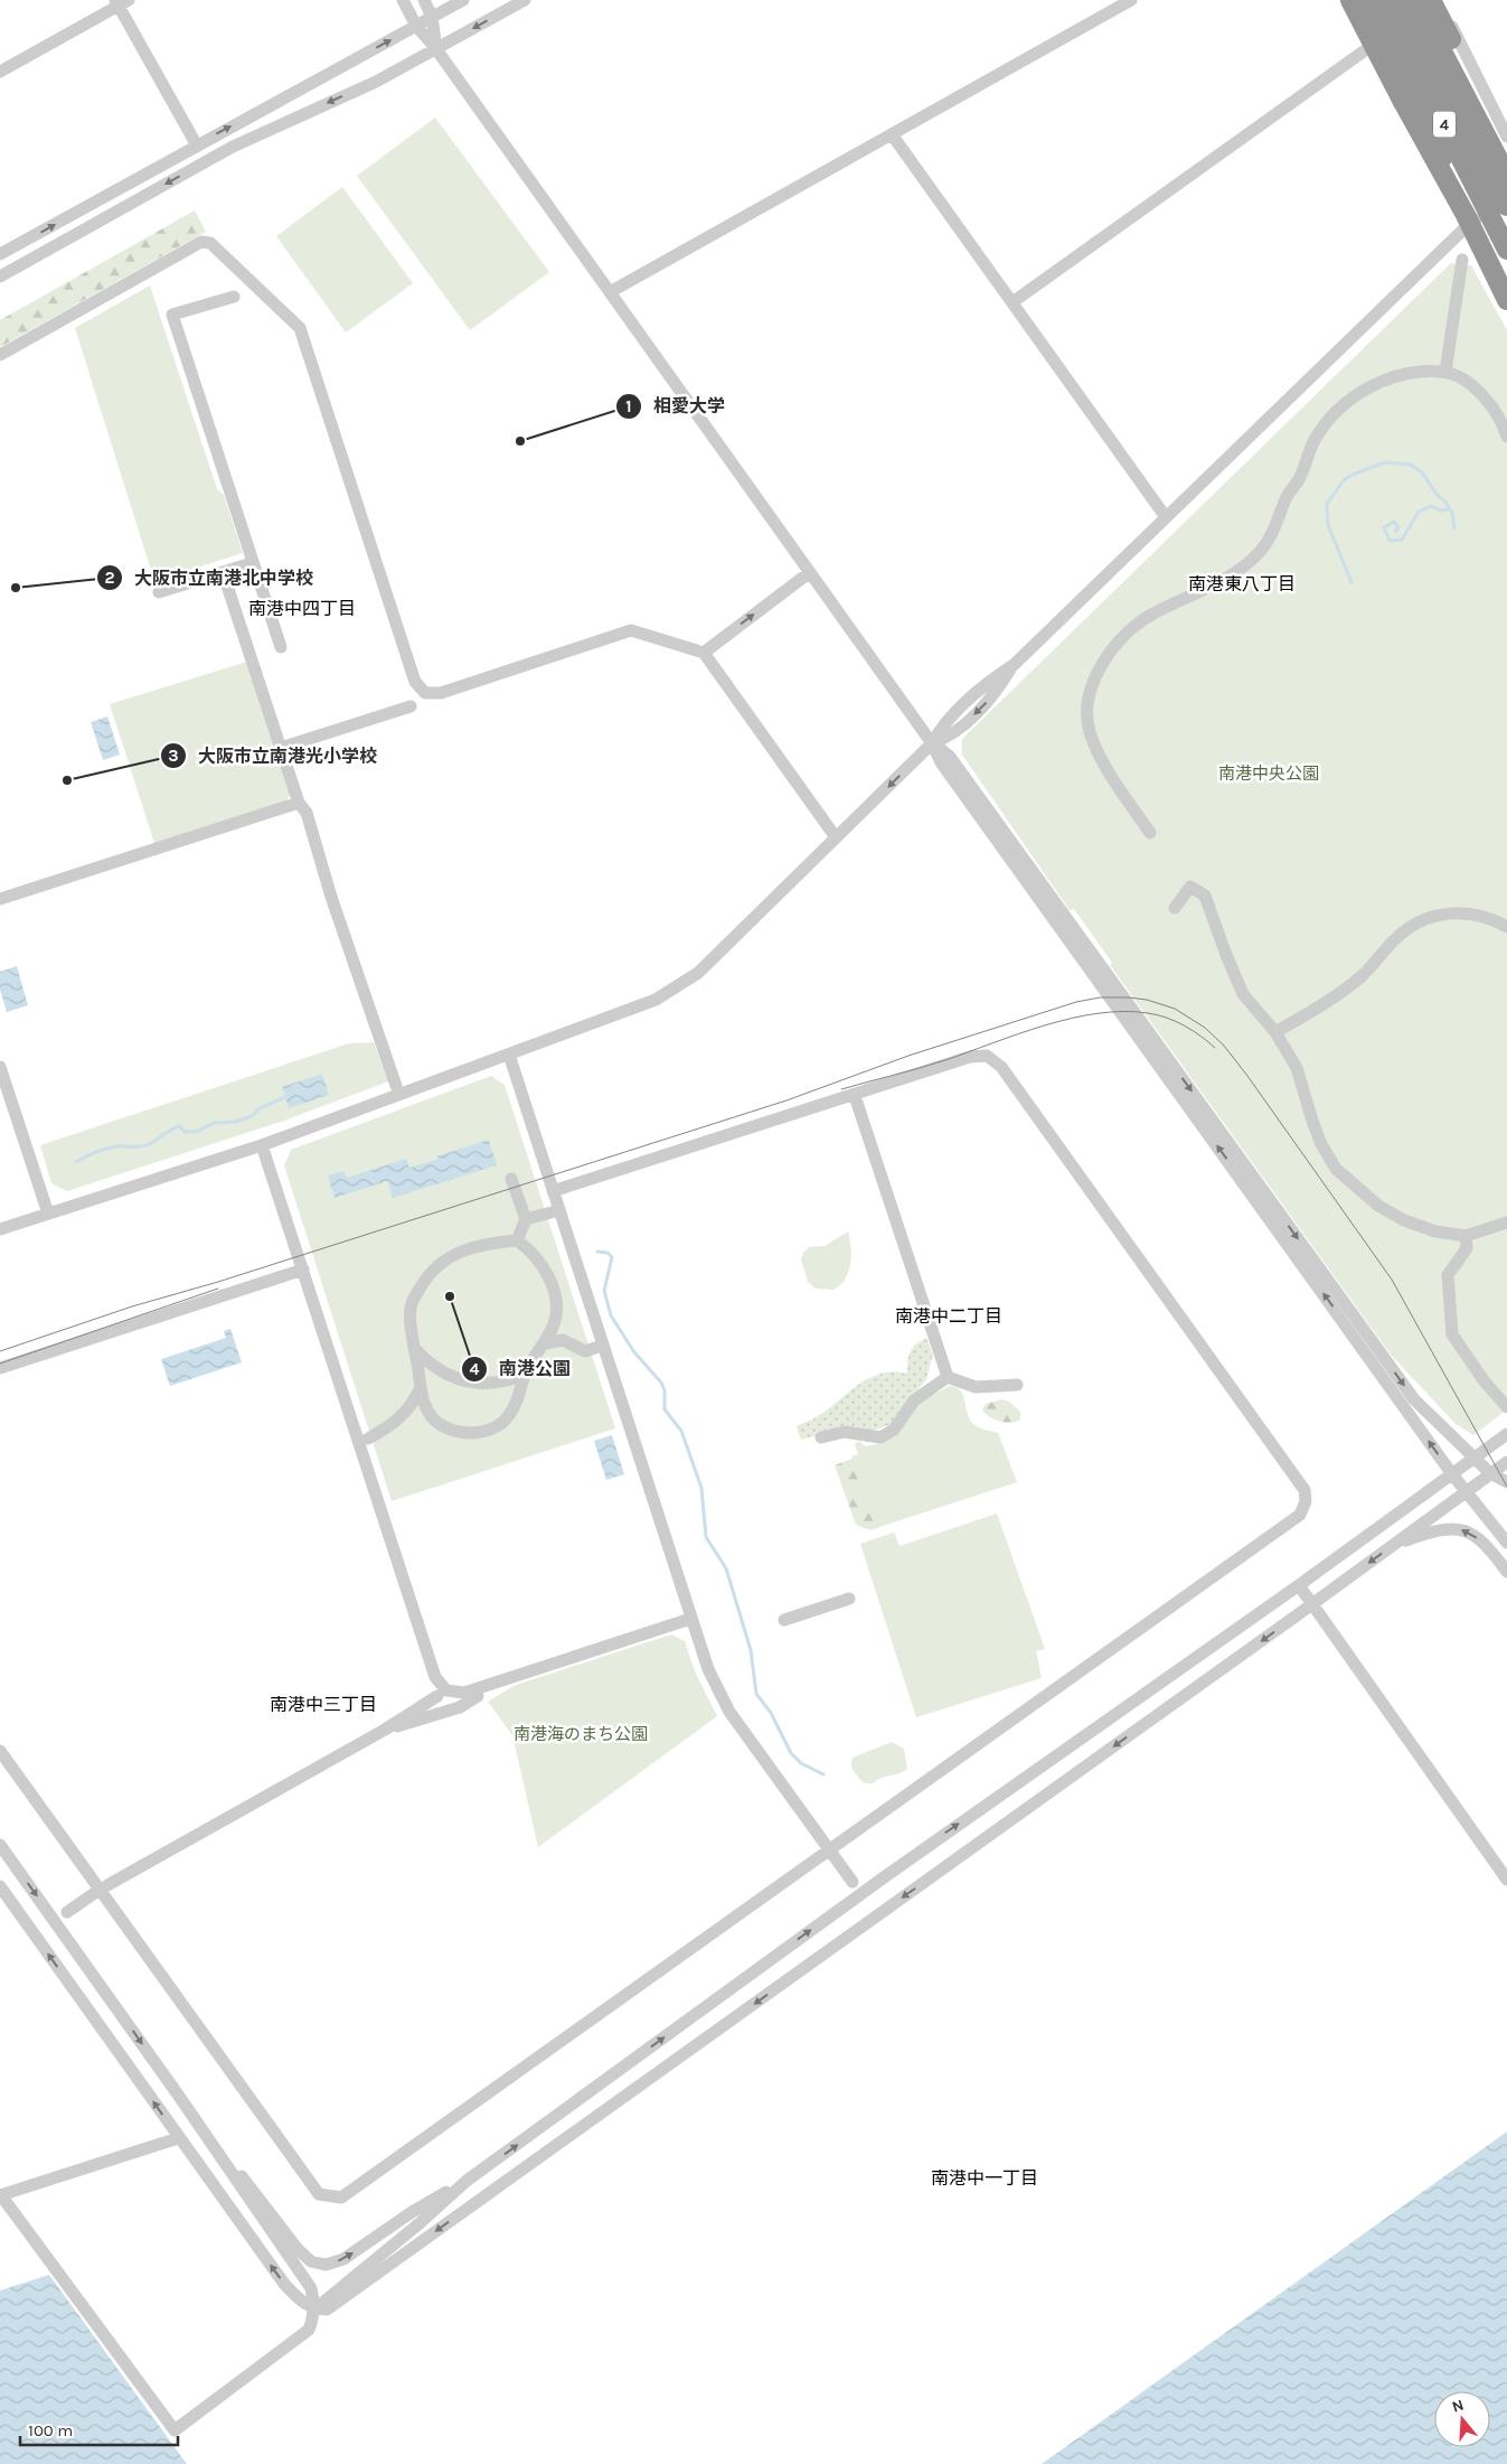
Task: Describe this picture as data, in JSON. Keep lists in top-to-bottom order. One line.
{"streets":{"highway":["4"]},"districts":["南港東八丁目","南港中四丁目","南港中二丁目","南港中三丁目","南港中一丁目"],"parks":["南港中央公園","南港海のまち公園"],"places":["相愛大学","大阪市立南港北中学校","大阪市立南港光小学校","南港公園"],"scale_bar":"100 m","north":"top"}
